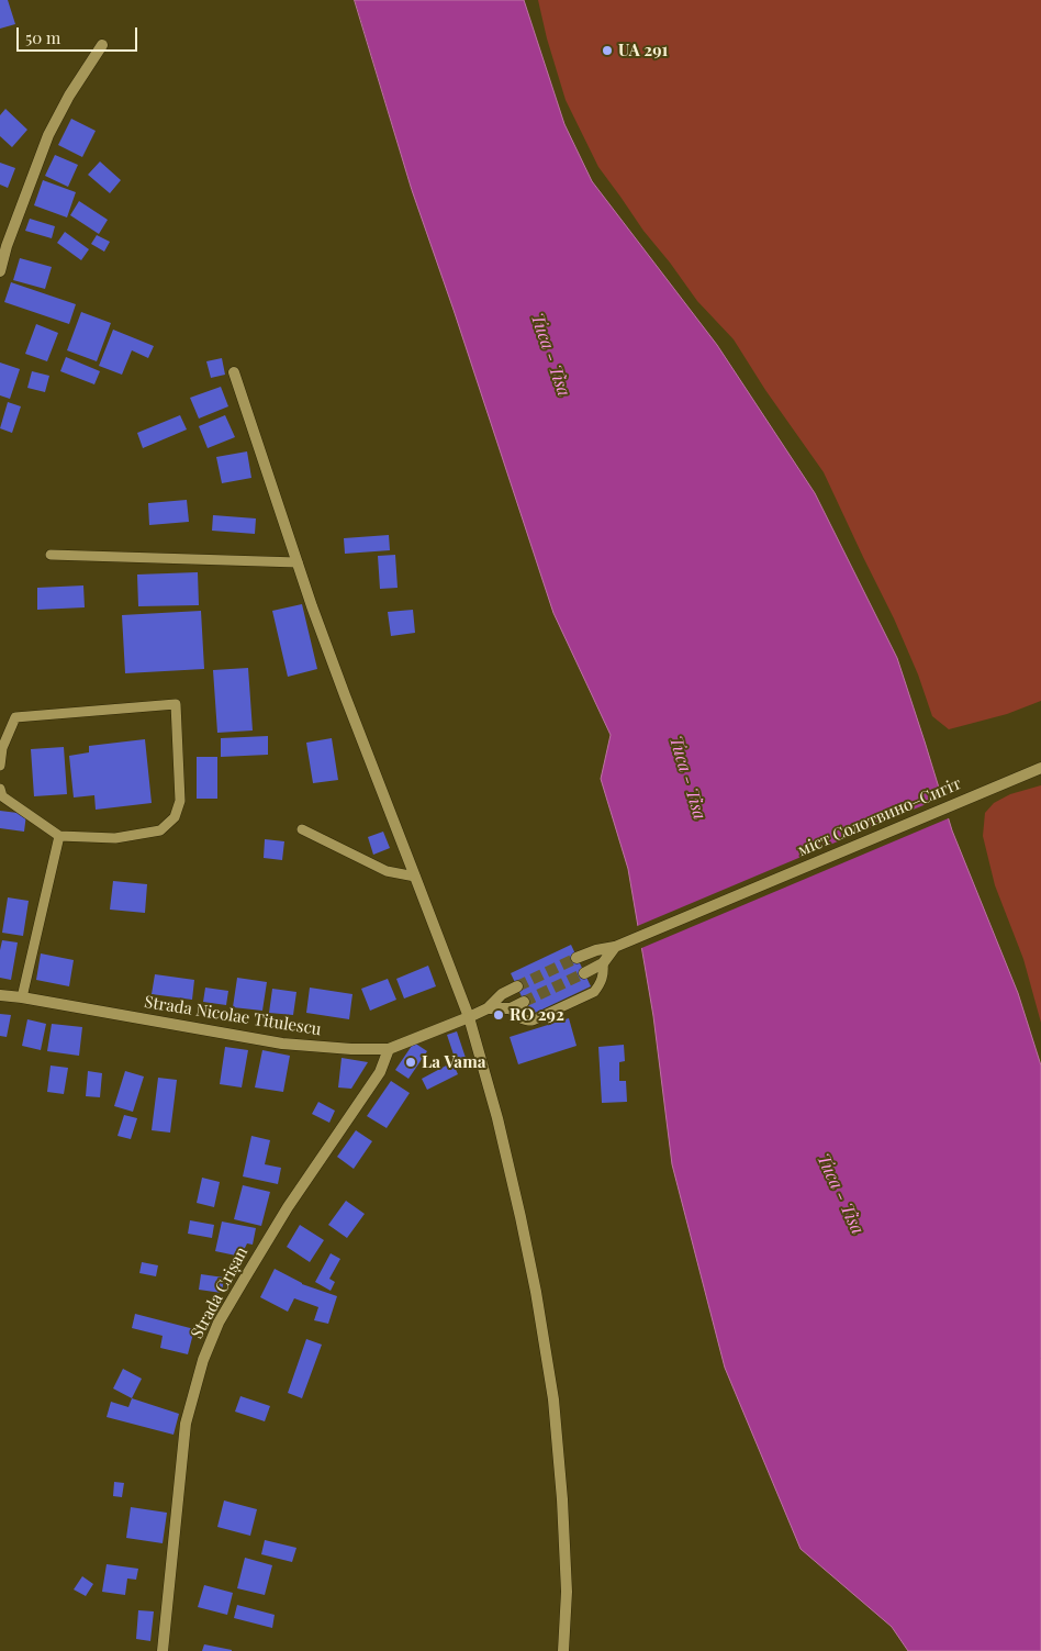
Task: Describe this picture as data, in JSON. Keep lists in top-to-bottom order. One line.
{"streets":{"street":["міст Солотвино–Сигіт","Strada Nicolae Titulescu","Strada Crișan"]},"crossings":[["Strada Nicolae Titulescu","Strada Crișan"]],"water":["Тиса - Tisa"],"places":["UA 291","RO 292","La Vama"],"scale_bar":"50 m"}
